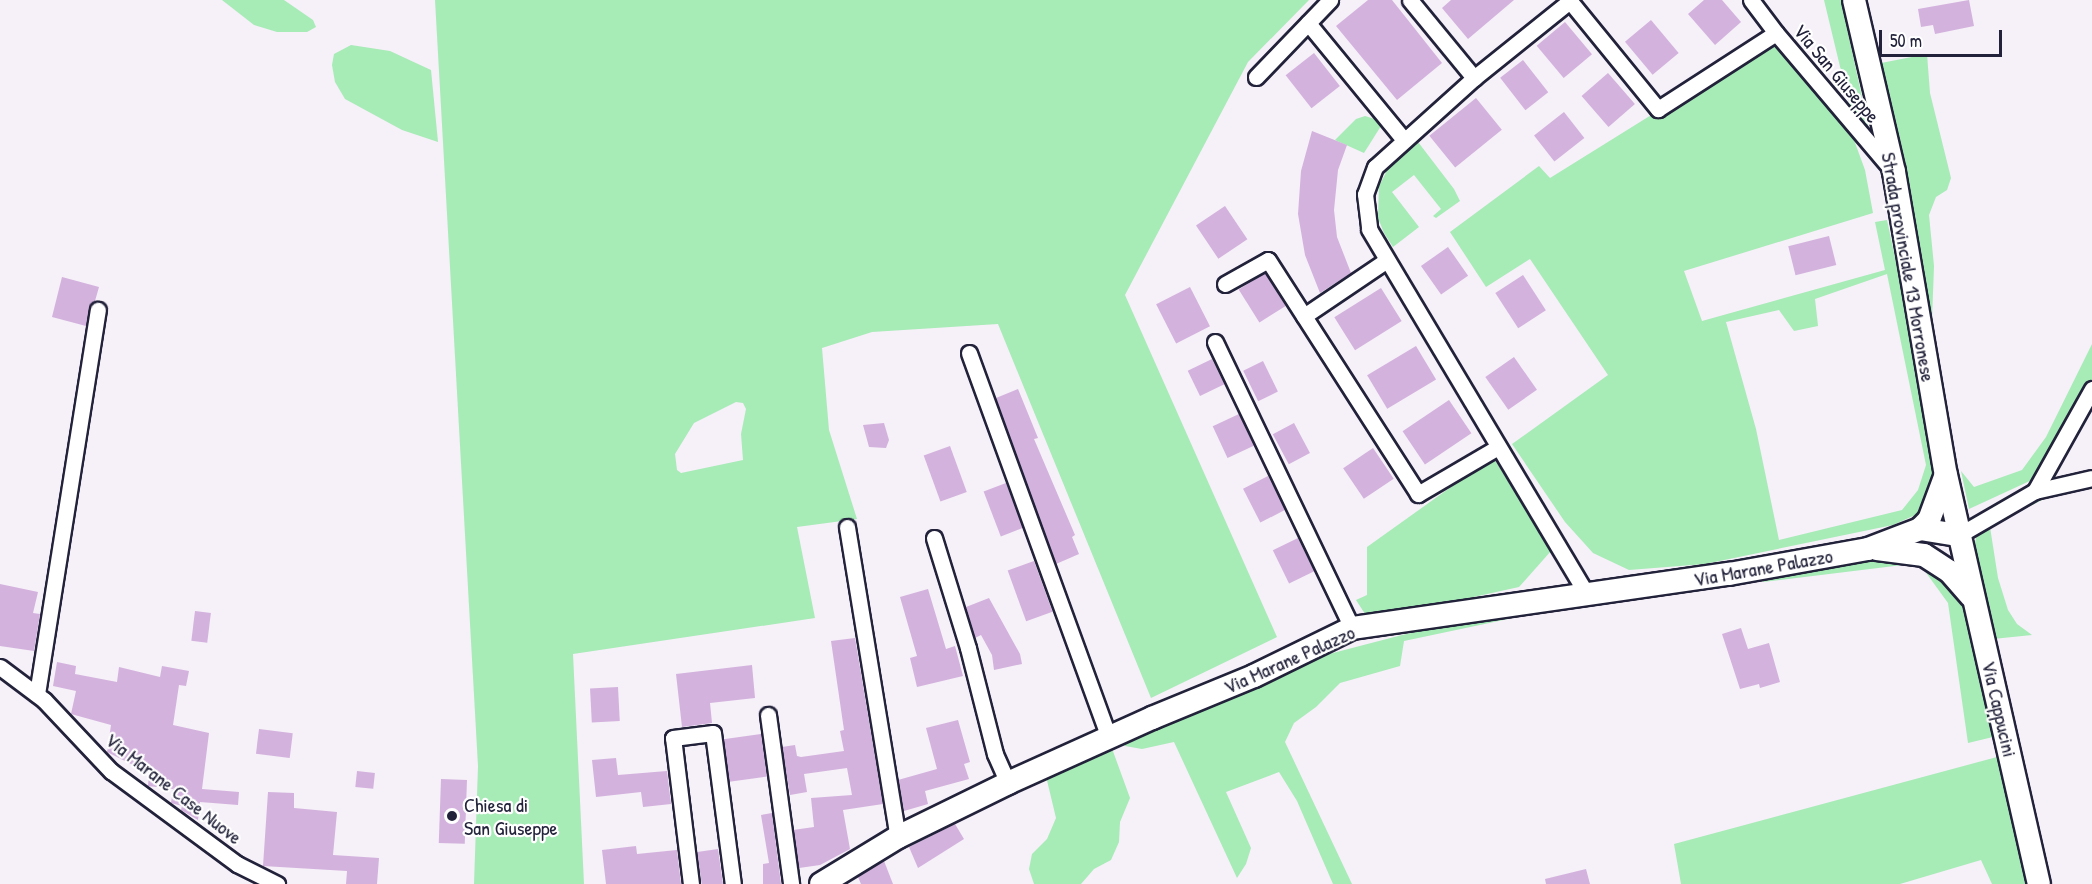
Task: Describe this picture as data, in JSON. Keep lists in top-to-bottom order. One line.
{"streets":{"main road":["Strada provinciale 13 Morronese","Via Marane Palazzo","Via Cappucini"],"street":["Via San Giuseppe","Via Marane Case Nuove"]},"crossings":[["Via San Giuseppe","Strada provinciale 13 Morronese"],["Strada provinciale 13 Morronese","Via Marane Palazzo"],["Strada provinciale 13 Morronese","Via Cappucini"],["Via Marane Palazzo","Via Cappucini"]],"places":["Chiesa di San Giuseppe"],"scale_bar":"50 m"}
